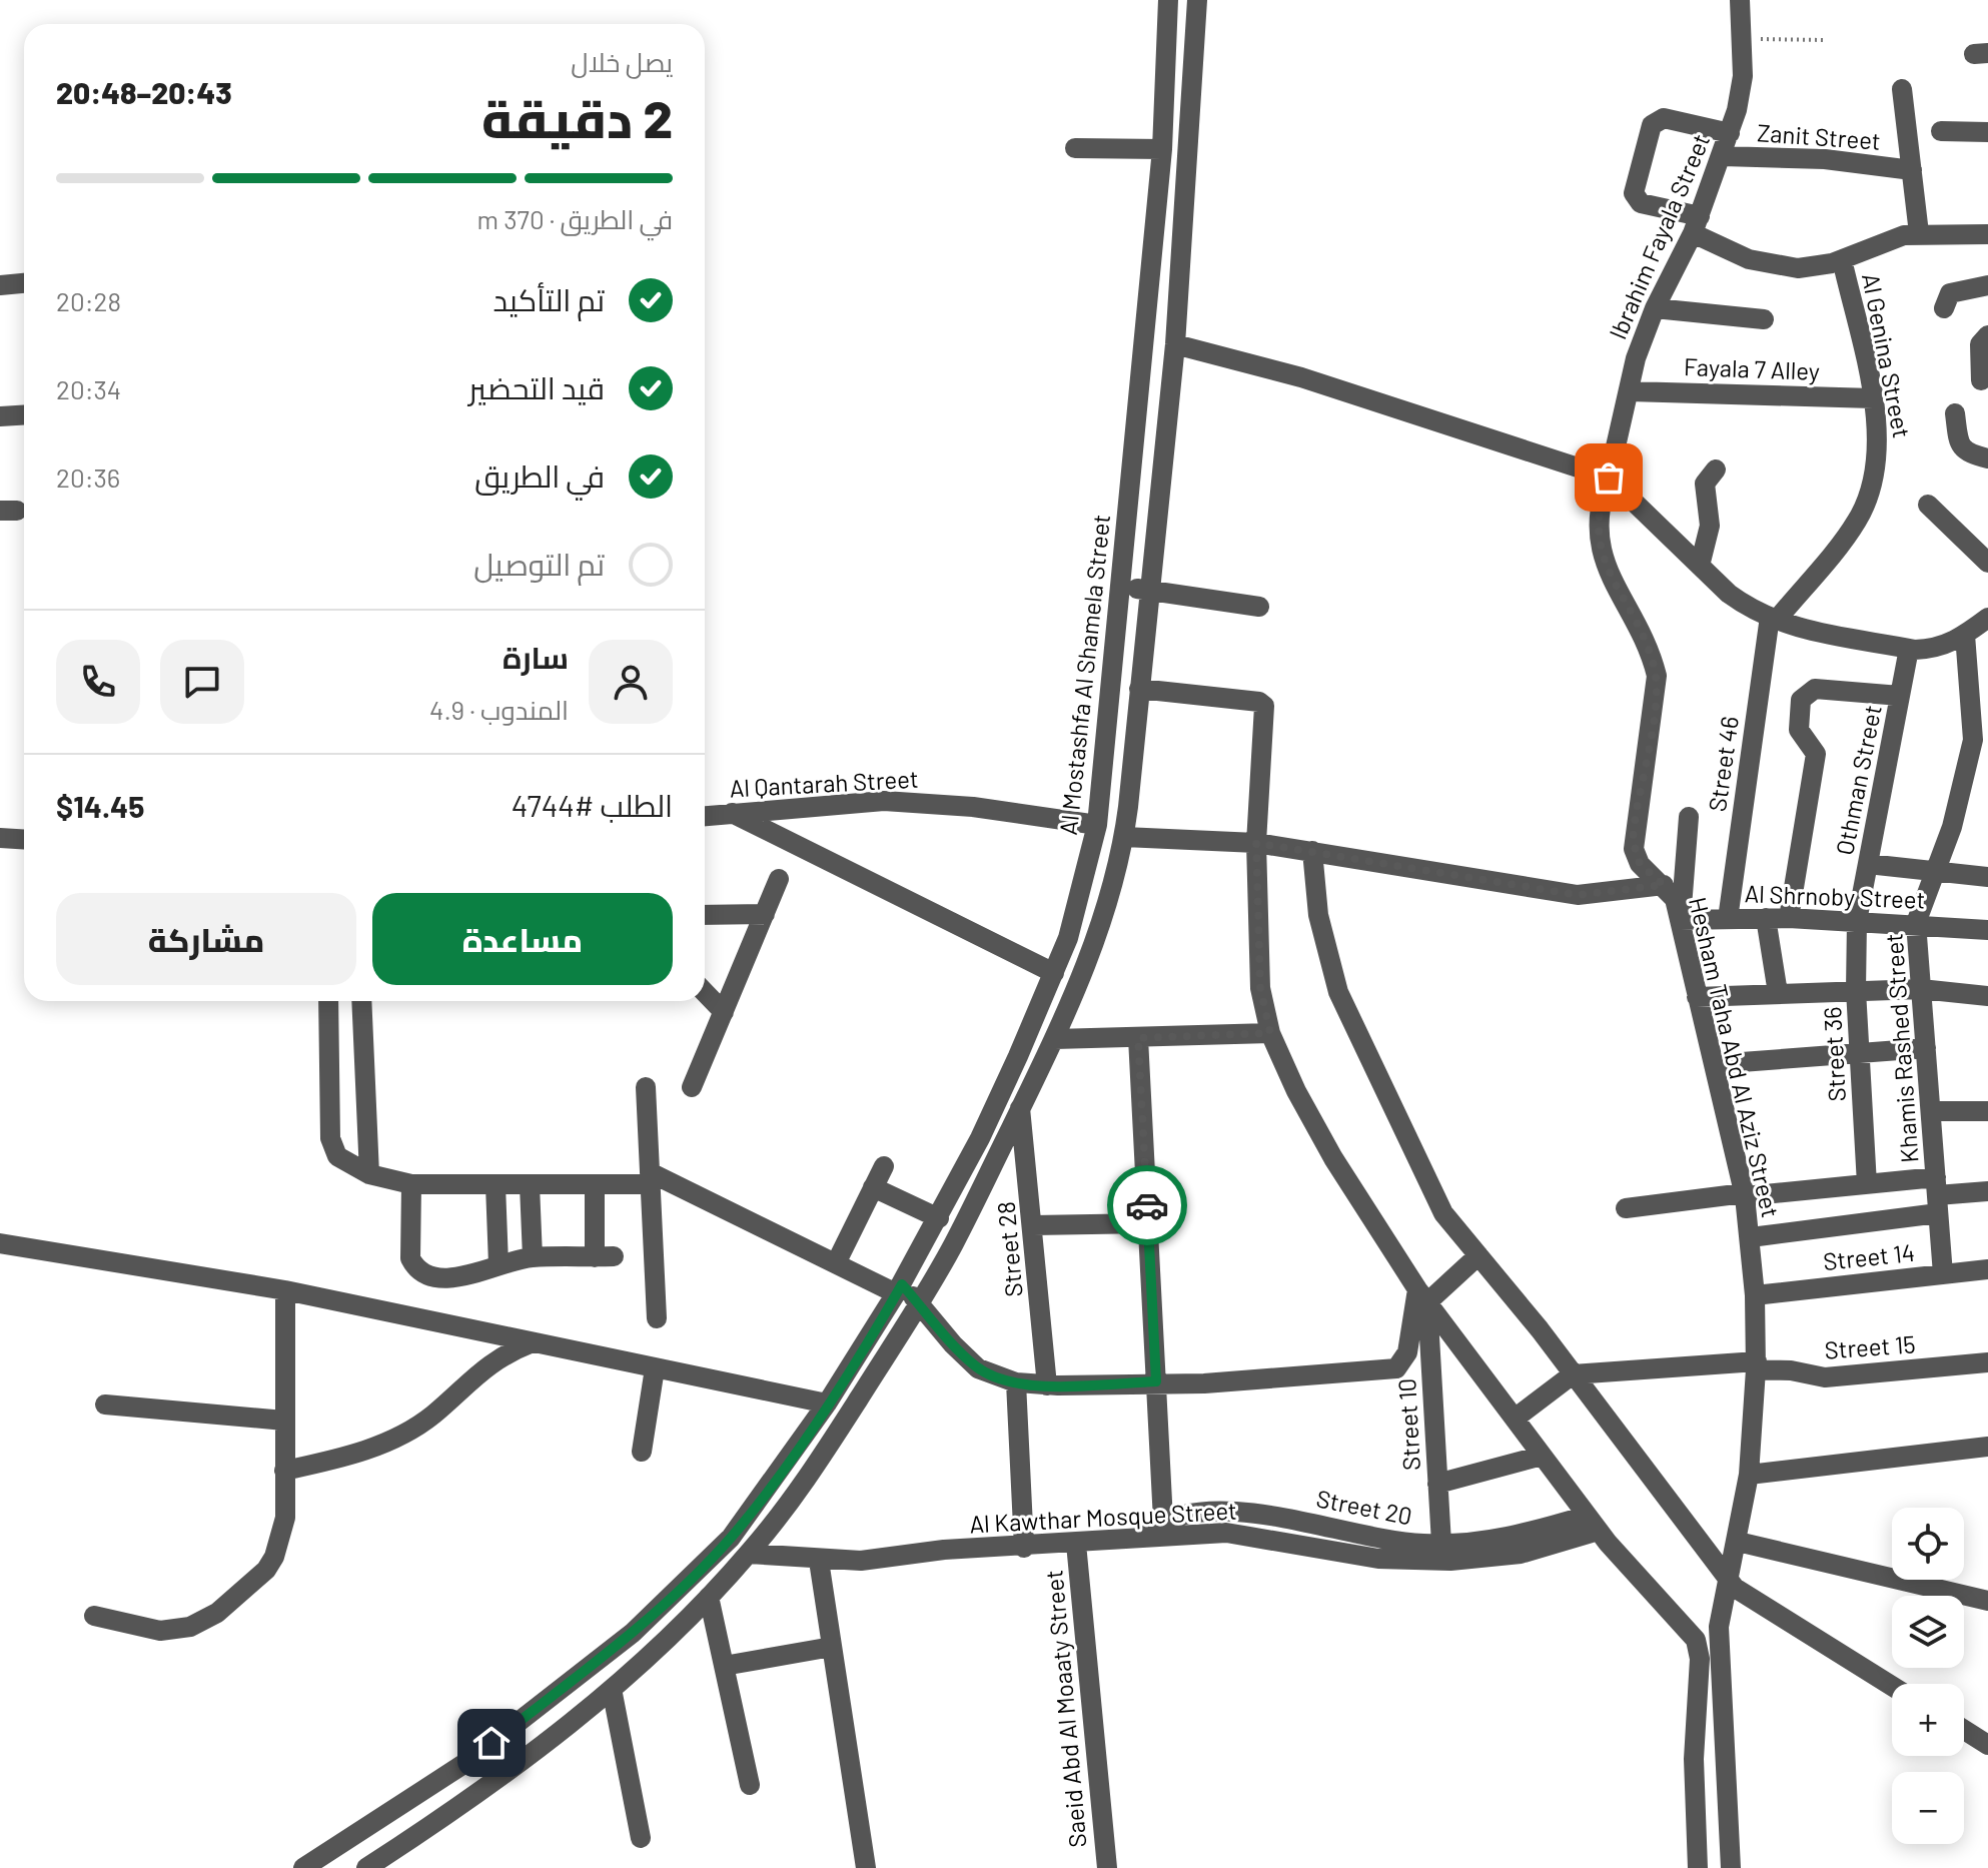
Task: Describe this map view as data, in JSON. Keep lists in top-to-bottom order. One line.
{"streets":{"street":["Zanit Street","Ibrahim Fayala Street","Al Genina Street","Fayala 7 Alley","Al Mostashfa Al Shamela Street","Street 46","Othman Street","Al Qantarah Street","Al Shrnoby Street","Khamis Rashed Street","Street 36","Hesham Taha Abd Al Aziz Street","Street 28","Street 14","Street 15","Street 10","Street 20","Al Kawthar Mosque Street","Saeid Abd Al Moaaty Street"]},"crossings":[["Zanit Street","Ibrahim Fayala Street"],["Ibrahim Fayala Street","Fayala 7 Alley"],["Ibrahim Fayala Street","Hesham Taha Abd Al Aziz Street"],["Al Genina Street","Fayala 7 Alley"],["Al Genina Street","Street 46"],["Al Mostashfa Al Shamela Street","Al Qantarah Street"],["Street 46","Al Shrnoby Street"],["Othman Street","Al Shrnoby Street"],["Othman Street","Street 36"],["Al Shrnoby Street","Khamis Rashed Street"],["Al Shrnoby Street","Street 36"],["Al Shrnoby Street","Hesham Taha Abd Al Aziz Street"],["Khamis Rashed Street","Street 14"],["Hesham Taha Abd Al Aziz Street","Street 14"],["Hesham Taha Abd Al Aziz Street","Street 15"],["Street 10","Street 20"],["Street 20","Al Kawthar Mosque Street"],["Al Kawthar Mosque Street","Saeid Abd Al Moaaty Street"]],"page":{"heading":["2 دقيقة","يصل خلال","20:43–20:48"],"panel":["سارة","المندوب · 4.9","الطلب #4744","$14.45"],"bar":"في الطريق · 370 m","list":[["تم التأكيد","20:28"],["قيد التحضير","20:34"],["في الطريق","20:36"],"تم التوصيل"],"buttons":["مساعدة","مشاركة"],"map_buttons":["+","−"]}}
